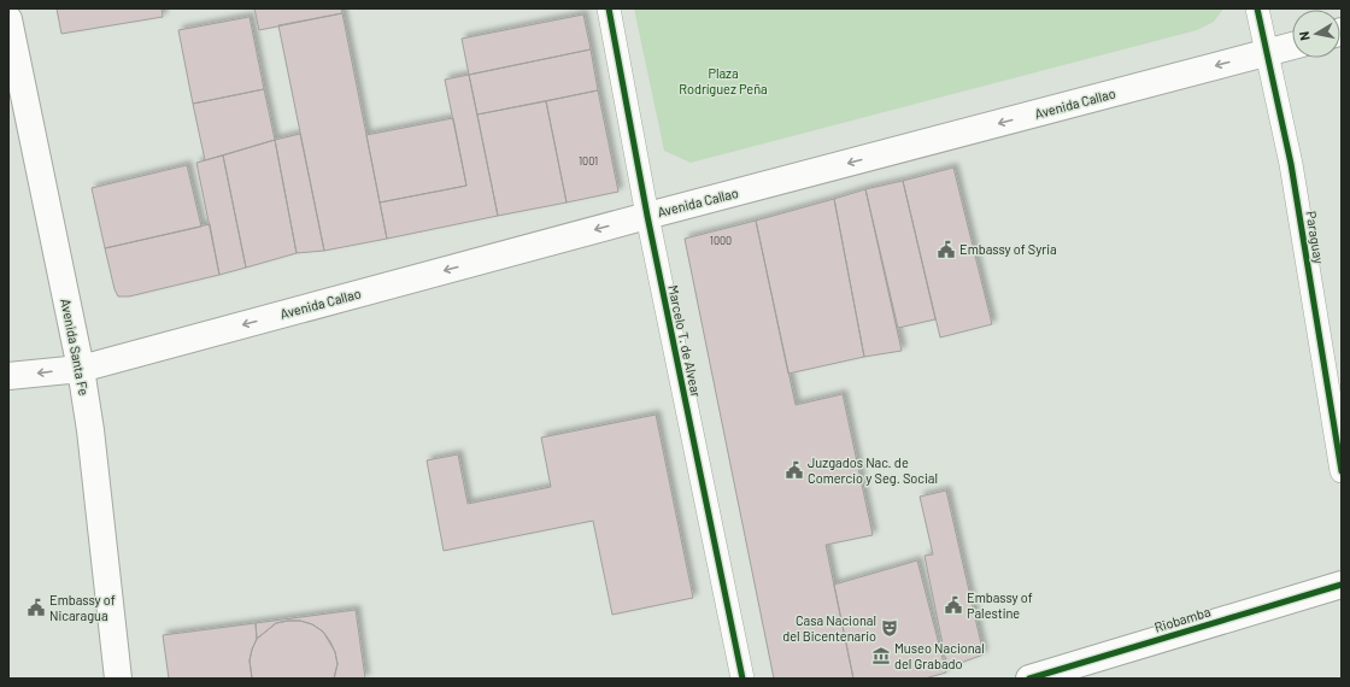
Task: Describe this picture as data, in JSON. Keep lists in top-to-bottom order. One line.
{"streets":{"main road":["Avenida Callao","Avenida Santa Fe","Riobamba"],"street":["Paraguay","Marcelo T. de Alvear"]},"crossings":[["Avenida Callao","Paraguay"],["Avenida Callao","Marcelo T. de Alvear"],["Avenida Callao","Avenida Santa Fe"]],"one_way":["Avenida Callao"],"parks":["Plaza Rodríguez Peña"],"places":{"public building":["Embassy of Syria","Juzgados Nac. de Comercio y Seg. Social","Embassy of Palestine","Embassy of Nicaragua"],"theatre":["Casa Nacional del Bicentenario"],"museum":["Museo Nacional del Grabado"]},"house_numbers":["1001","1000"],"north":"left"}
